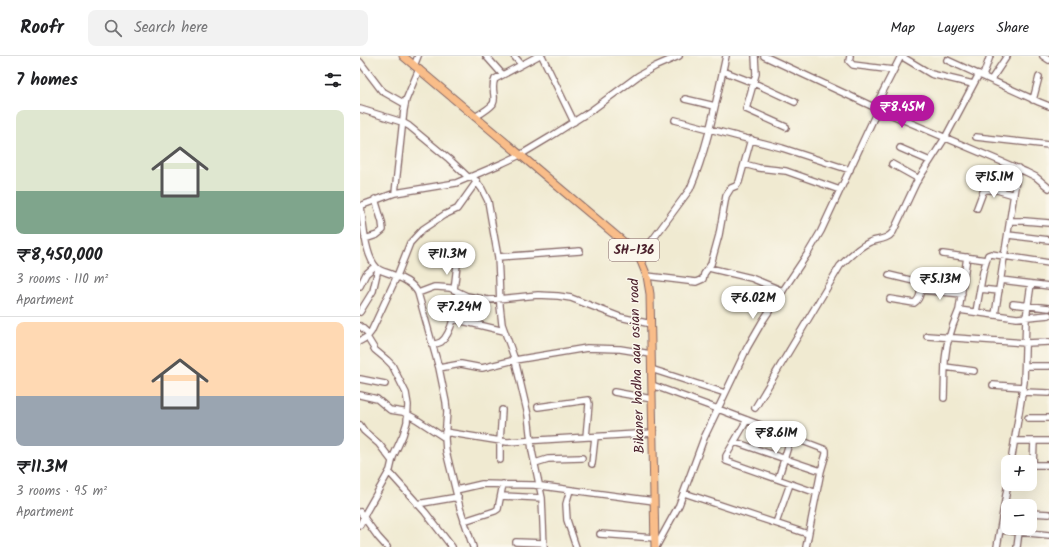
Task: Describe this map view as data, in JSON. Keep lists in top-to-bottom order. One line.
{"streets":{"main road":["SH-136","Bikaner hadha aau osian road"]},"page":{"header":"Roofr","search":"Search here","nav":["Map","Layers","Share"],"heading":"7 homes","price":["₹8.45M","₹15.1M","₹11.3M","₹5.13M","₹6.02M","₹7.24M","₹8.61M"],"list":[{"name":"₹8,450,000","note":"3 rooms · 110 m² · Apartment"},{"name":"₹11.3M","note":"3 rooms · 95 m² · Apartment"}],"map_buttons":["+","−"]}}
